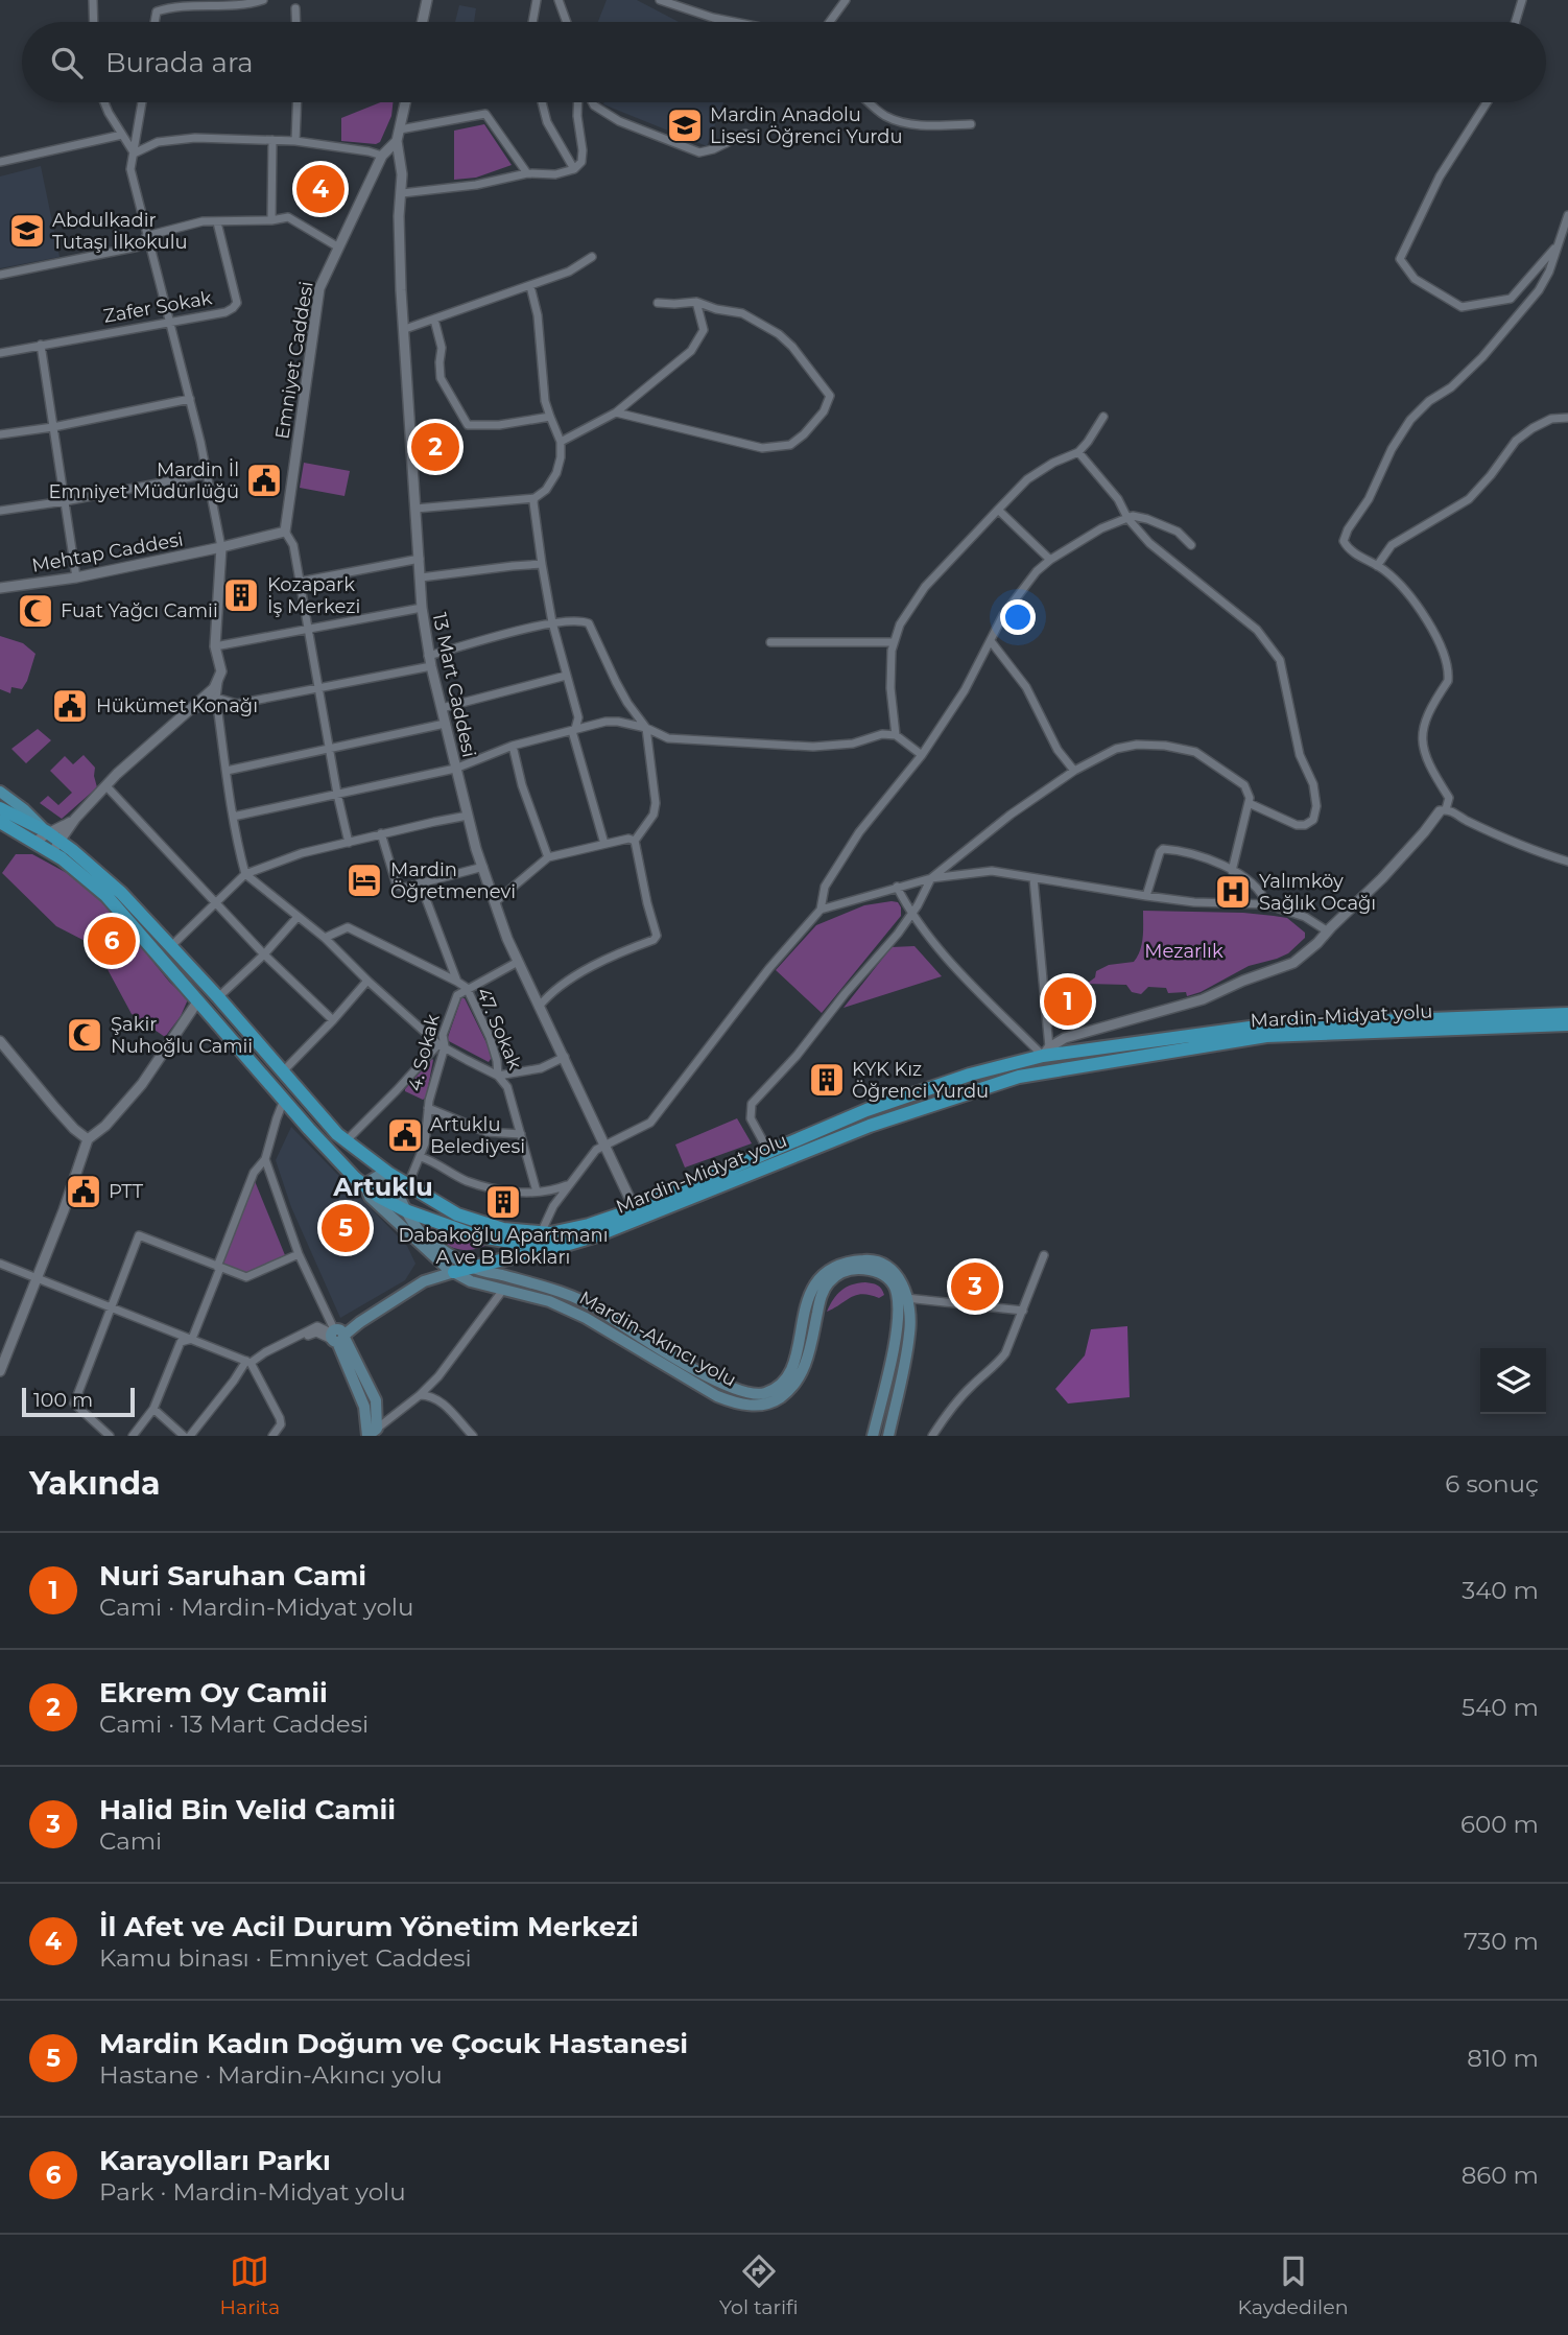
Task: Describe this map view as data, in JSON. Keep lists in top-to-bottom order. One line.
{"streets":{"highway":["Mardin-Midyat yolu"],"main road":["Mardin-Akıncı yolu"],"street":["Zafer Sokak","Emniyet Caddesi","Mehtap Caddesi","13 Mart Caddesi","47. Sokak","4. Sokak"]},"crossings":[["Emniyet Caddesi","13 Mart Caddesi"],["13 Mart Caddesi","Mardin-Midyat yolu"],["Mardin-Midyat yolu","4. Sokak"],["Mardin-Midyat yolu","Mardin-Akıncı yolu"],["47. Sokak","4. Sokak"]],"districts":["Artuklu"],"parks":["Mezarlık"],"places":{"school or university":["Mardin Anadolu Lisesi Öğrenci Yurdu","Abdulkadir Tutaşı İlkokulu"],"public building":["Mardin İl Emniyet Müdürlüğü","Hükümet Konağı","Artuklu Belediyesi","PTT"],"building":["Kozapark İş Merkezi","KYK Kız Öğrenci Yurdu","Dabakoğlu Apartmanı A ve B Blokları"],"mosque":["Fuat Yağcı Camii","Şakir Nuhoğlu Camii"],"hotel":["Mardin Öğretmenevi"],"hospital":["Yalımköy Sağlık Ocağı"]},"scale_bar":"100 m","page":{"search":"Burada ara","pins":["4","2","6","1","5","3"],"scale":"100 m","heading":["Yakında","6 sonuç"],"list":[{"mark":"1","name":"Nuri Saruhan Cami","note":"Cami · Mardin-Midyat yolu","value":"340 m"},{"mark":"2","name":"Ekrem Oy Camii","note":"Cami · 13 Mart Caddesi","value":"540 m"},{"mark":"3","name":"Halid Bin Velid Camii","note":"Cami","value":"600 m"},{"mark":"4","name":"İl Afet ve Acil Durum Yönetim Merkezi","note":"Kamu binası · Emniyet Caddesi","value":"730 m"},{"mark":"5","name":"Mardin Kadın Doğum ve Çocuk Hastanesi","note":"Hastane · Mardin-Akıncı yolu","value":"810 m"},{"mark":"6","name":"Karayolları Parkı","note":"Park · Mardin-Midyat yolu","value":"860 m"}],"nav":["Harita","Yol tarifi","Kaydedilen"]}}
